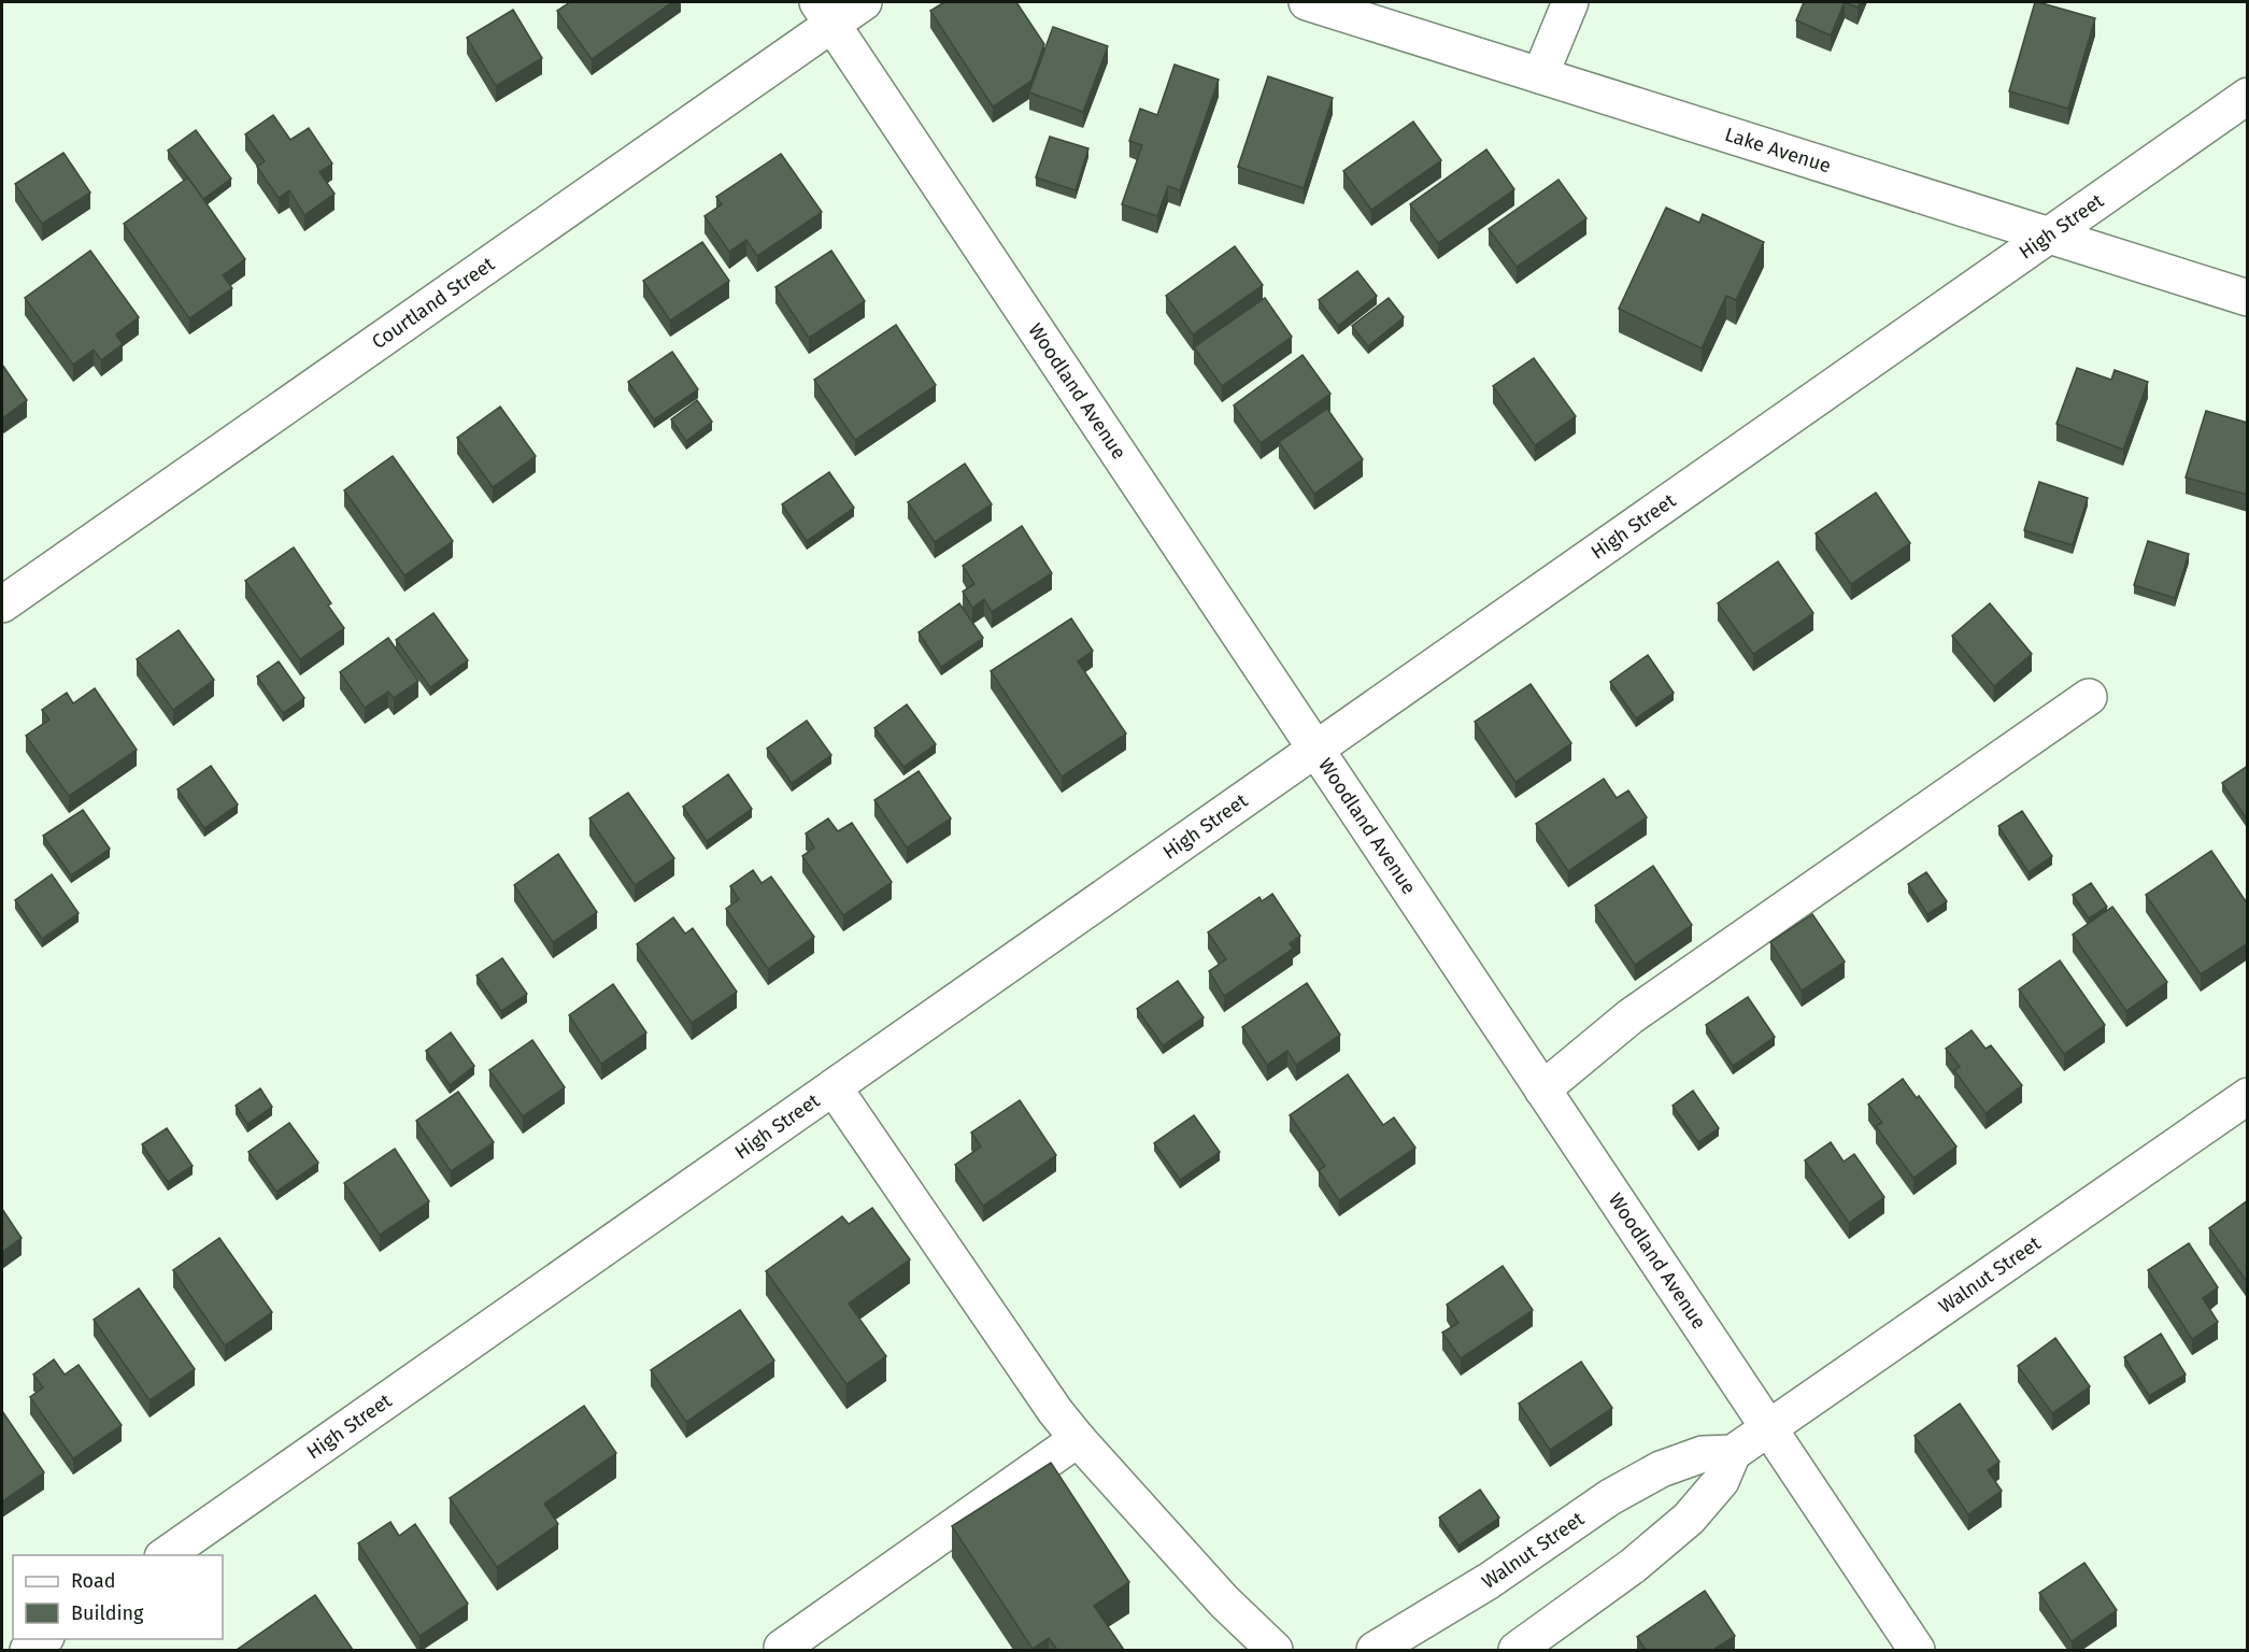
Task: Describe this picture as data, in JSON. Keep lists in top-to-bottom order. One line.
{"streets":{"street":["Lake Avenue","High Street","Courtland Street","Woodland Avenue","Walnut Street"]},"crossings":[["Lake Avenue","High Street"],["High Street","Woodland Avenue"],["Courtland Street","Woodland Avenue"],["Woodland Avenue","Walnut Street"]],"legend":["Road","Building"]}
